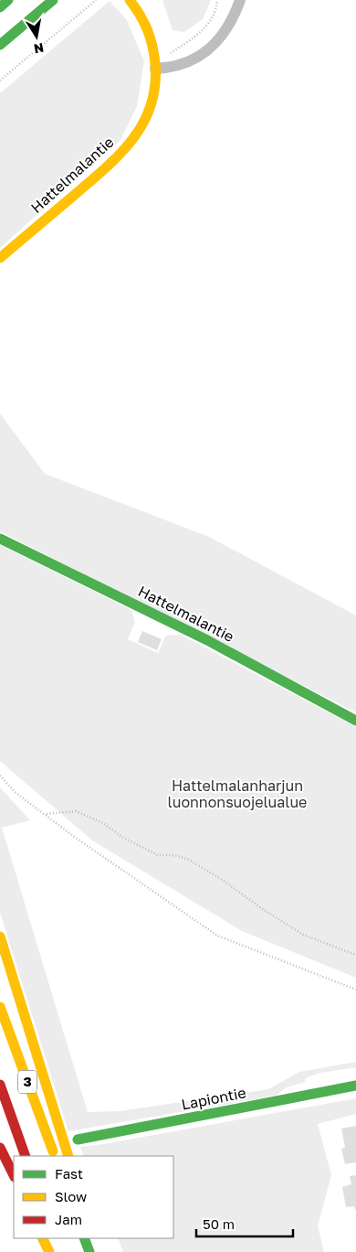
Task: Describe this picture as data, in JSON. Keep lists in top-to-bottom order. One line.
{"streets":{"main road":["Hattelmalantie","3","Lapiontie"]},"parks":["Hattelmalanharjun luonnonsuojelualue"],"legend":["Fast","Slow","Jam"],"scale_bar":"50 m","north":"bottom"}
